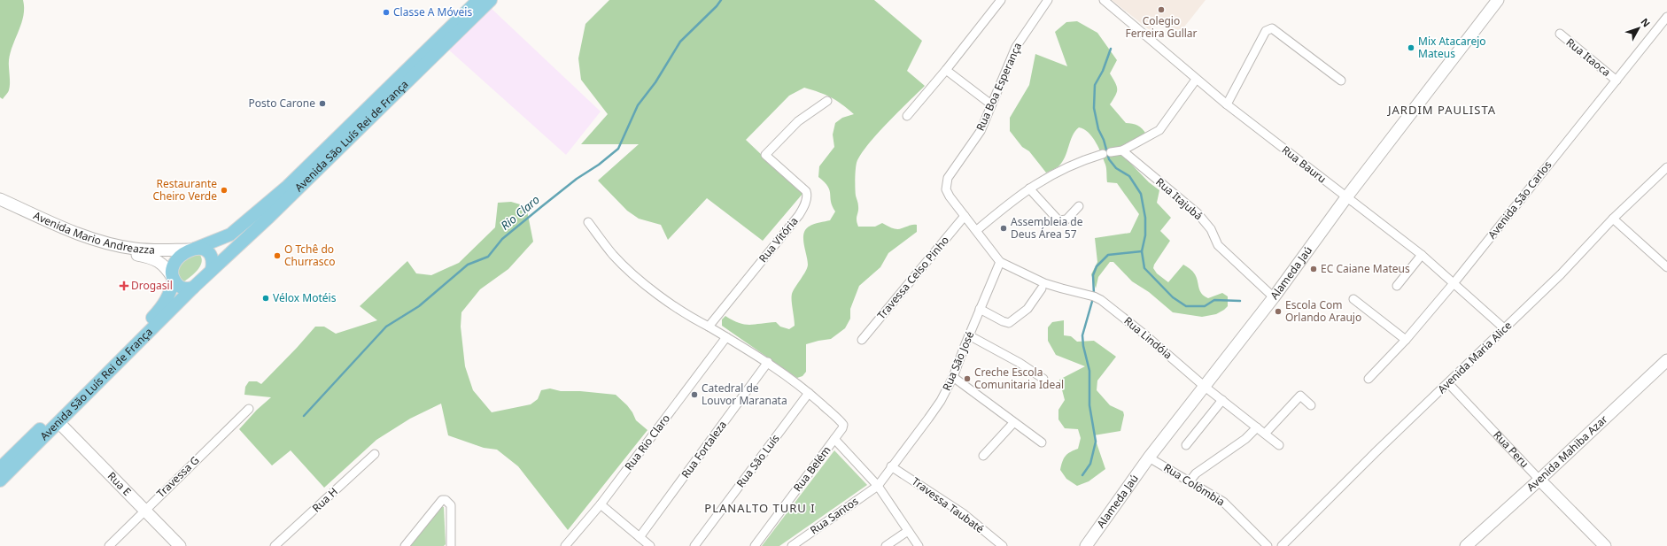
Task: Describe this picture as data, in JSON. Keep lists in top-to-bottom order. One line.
{"streets":{"main road":["Avenida São Luís Rei de França","Avenida Mario Andreazza","Alameda Jaú","Rua Peru","Avenida Mahiba Azar","Rua E"],"street":["Rua Itaoca","Rua Boa Esperança","Rua Bauru","Rua Itajubá","Avenida São Carlos","Rua Vitória","Travessa Celso Pinho","Rua Lindóia","Avenida Maria Alice","Rua São José","Rua Rio Claro","Rua Fortaleza","Rua São Luís","Rua Belém","Travessa G","Rua Colômbia","Rua H","Travessa Taubaté","Rua Santos"]},"crossings":[["Rua Itaoca","Avenida São Carlos"],["Rua Boa Esperança","Travessa Celso Pinho"],["Rua Boa Esperança","Rua Lindóia"],["Rua Boa Esperança","Rua São José"],["Avenida São Luís Rei de França","Avenida Mario Andreazza"],["Avenida São Luís Rei de França","Rua E"],["Rua Bauru","Avenida São Carlos"],["Rua Bauru","Alameda Jaú"],["Rua Bauru","Avenida Maria Alice"],["Rua Itajubá","Alameda Jaú"],["Alameda Jaú","Rua Lindóia"],["Alameda Jaú","Rua Colômbia"],["Rua Lindóia","Rua São José"],["Avenida Maria Alice","Rua Peru"],["Rua São José","Travessa Taubaté"],["Rua São José","Rua Santos"],["Rua Peru","Avenida Mahiba Azar"],["Rua São Luís","Rua Belém"],["Travessa G","Rua E"]],"districts":["JARDIM PAULISTA","PLANALTO TURU I"],"water":["Rio Claro"],"places":{"other":["Colegio Ferreira Gullar","Classe A Móveis","Mix Atacarejo Mateus","Posto Carone","Restaurante Cheiro Verde","Assembleia de Deus Área 57","O Tchê do Churrasco","EC Caiane Mateus","Vélox Motéis","Escola Com Orlando Araujo","Creche Escola Comunitaria Ideal","Catedral de Louvor Maranata"],"health":["Drogasil"]},"north":"top right"}
